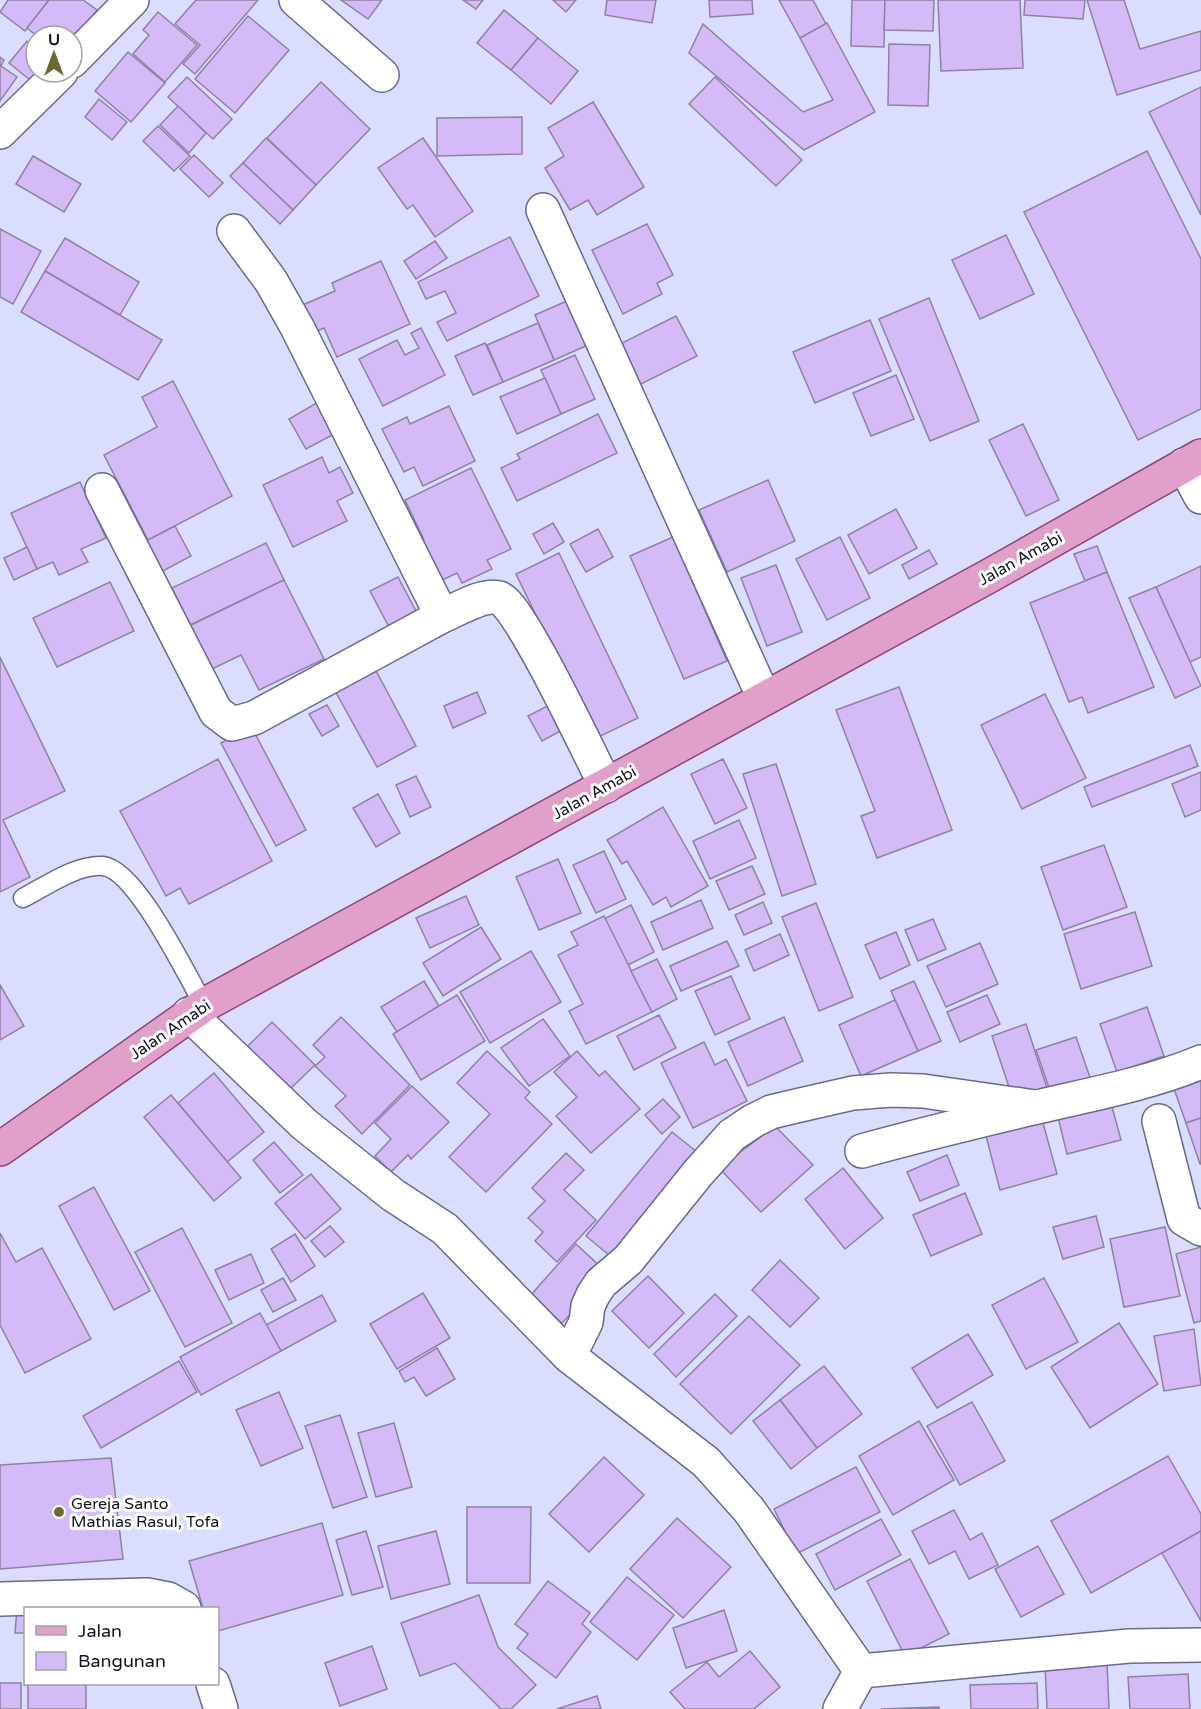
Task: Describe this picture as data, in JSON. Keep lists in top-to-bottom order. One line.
{"streets":{"main road":["Jalan Amabi"]},"places":["Gereja Santo Mathias Rasul, Tofa"],"legend":["Jalan","Bangunan"],"north":"top"}
